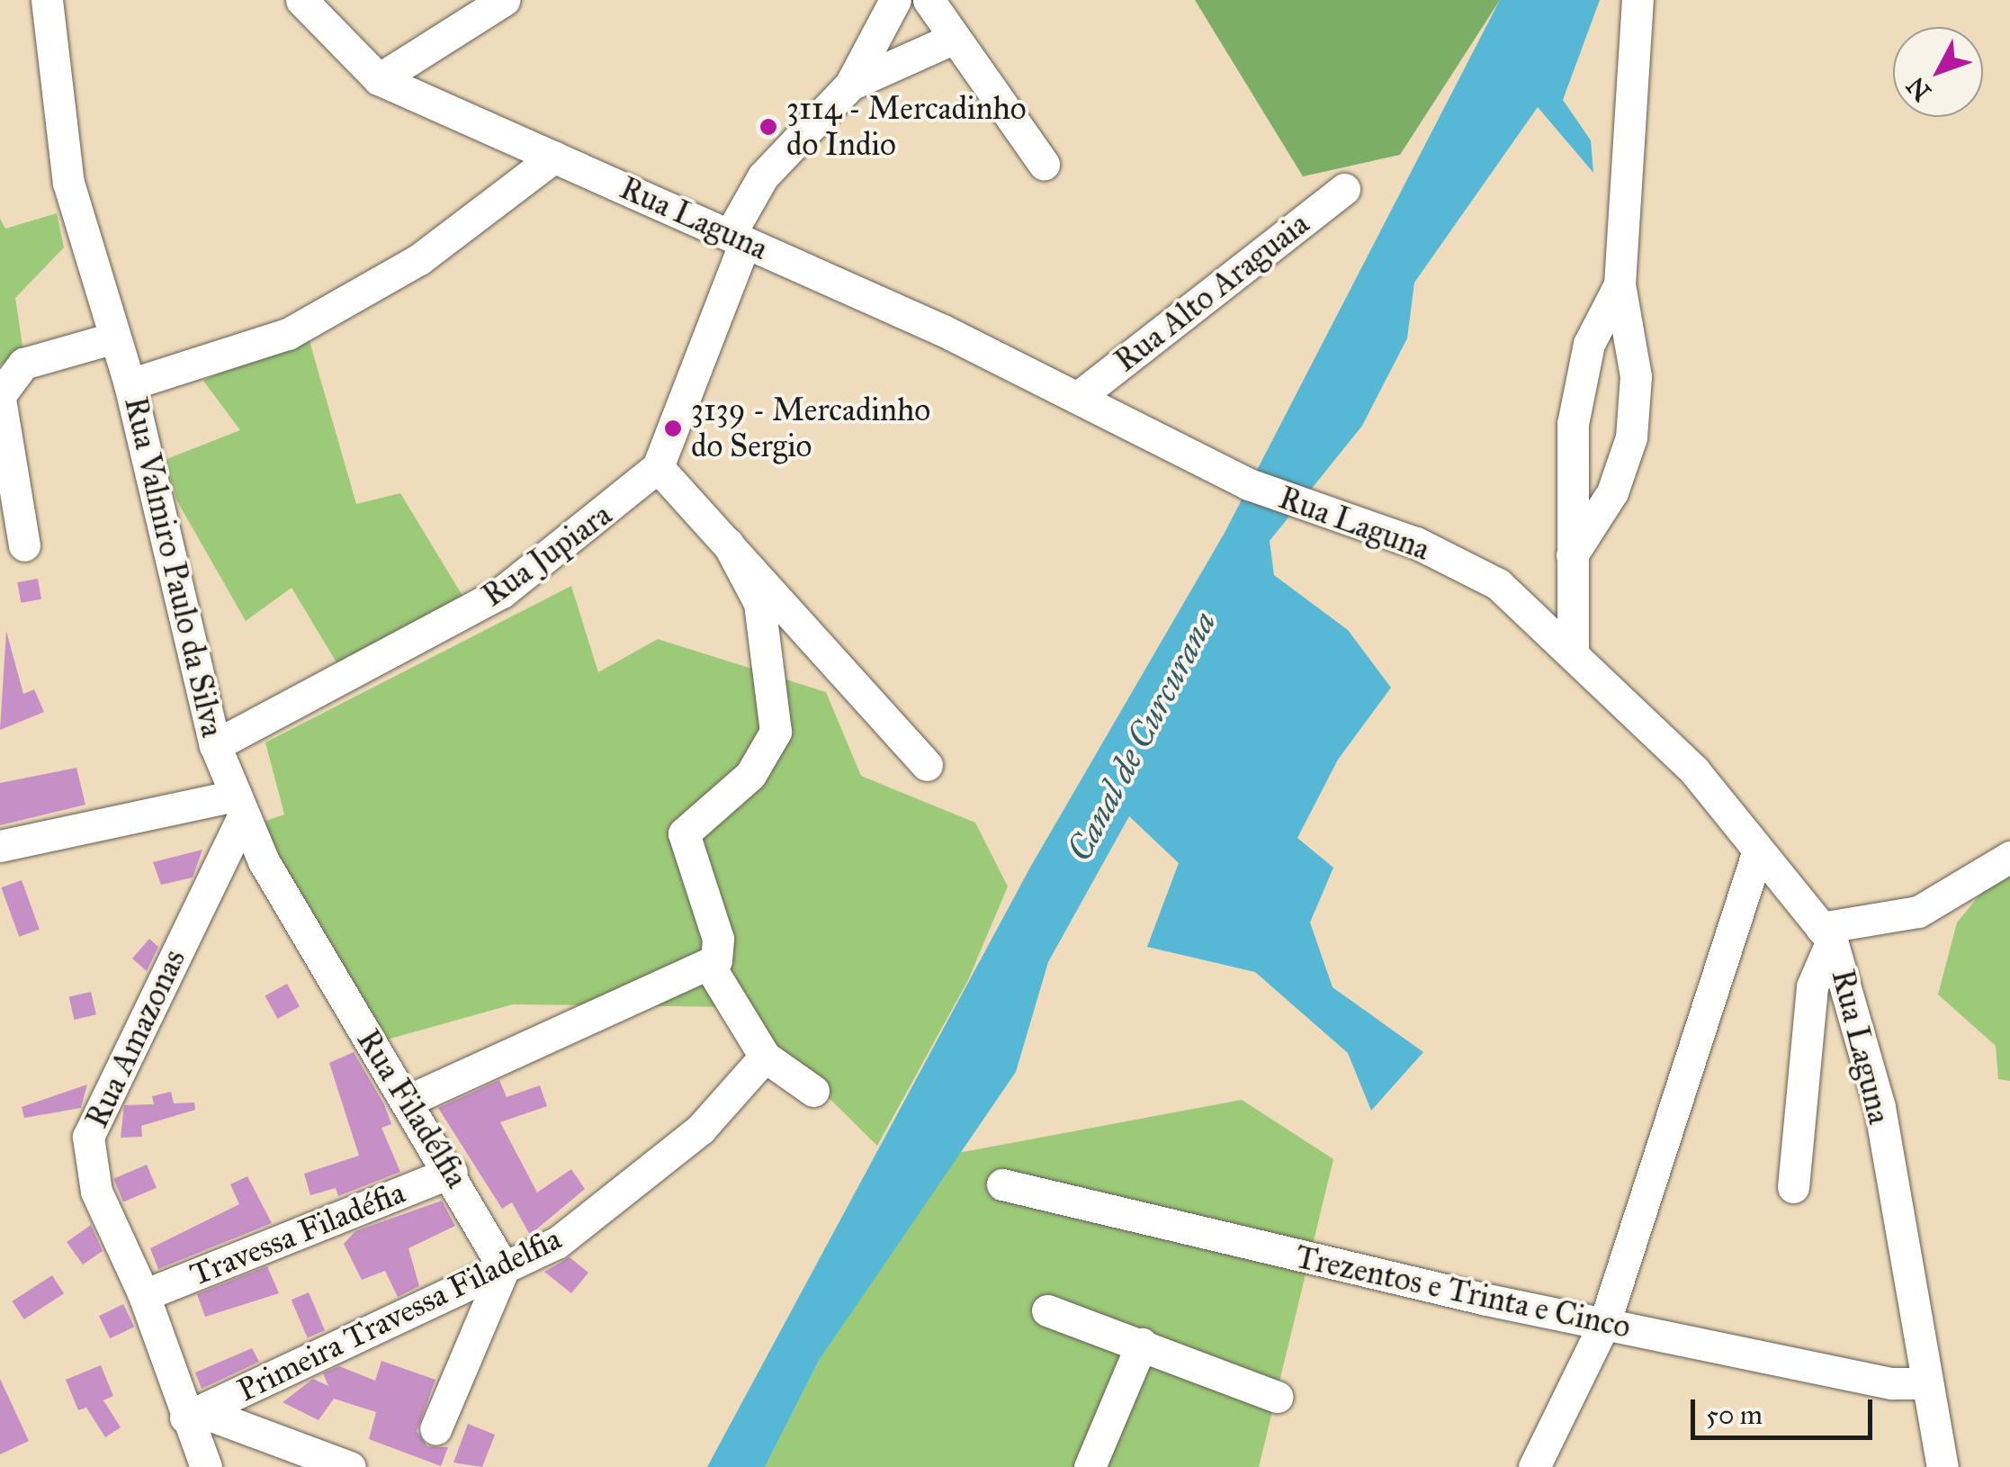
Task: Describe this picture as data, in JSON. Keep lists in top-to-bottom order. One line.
{"streets":{"street":["Rua Laguna","Rua Alto Araguaia","Rua Jupiara","Rua Valmiro Paulo da Silva","Rua Amazonas","Rua Filadélfia","Travessa Filadéfia","Trezentos e Trinta e Cinco","Primeira Travessa Filadelfia"]},"crossings":[["Rua Laguna","Rua Alto Araguaia"],["Rua Laguna","Trezentos e Trinta e Cinco"],["Rua Jupiara","Rua Valmiro Paulo da Silva"],["Rua Valmiro Paulo da Silva","Rua Amazonas"],["Rua Valmiro Paulo da Silva","Rua Filadélfia"],["Rua Amazonas","Rua Filadélfia"],["Rua Amazonas","Travessa Filadéfia"],["Rua Amazonas","Primeira Travessa Filadelfia"],["Rua Filadélfia","Travessa Filadéfia"],["Rua Filadélfia","Primeira Travessa Filadelfia"]],"water":["Canal de Curcurana"],"places":["3114 - Mercadinho do Indio","3139 - Mercadinho do Sergio"],"scale_bar":"50 m","north":"bottom left"}
